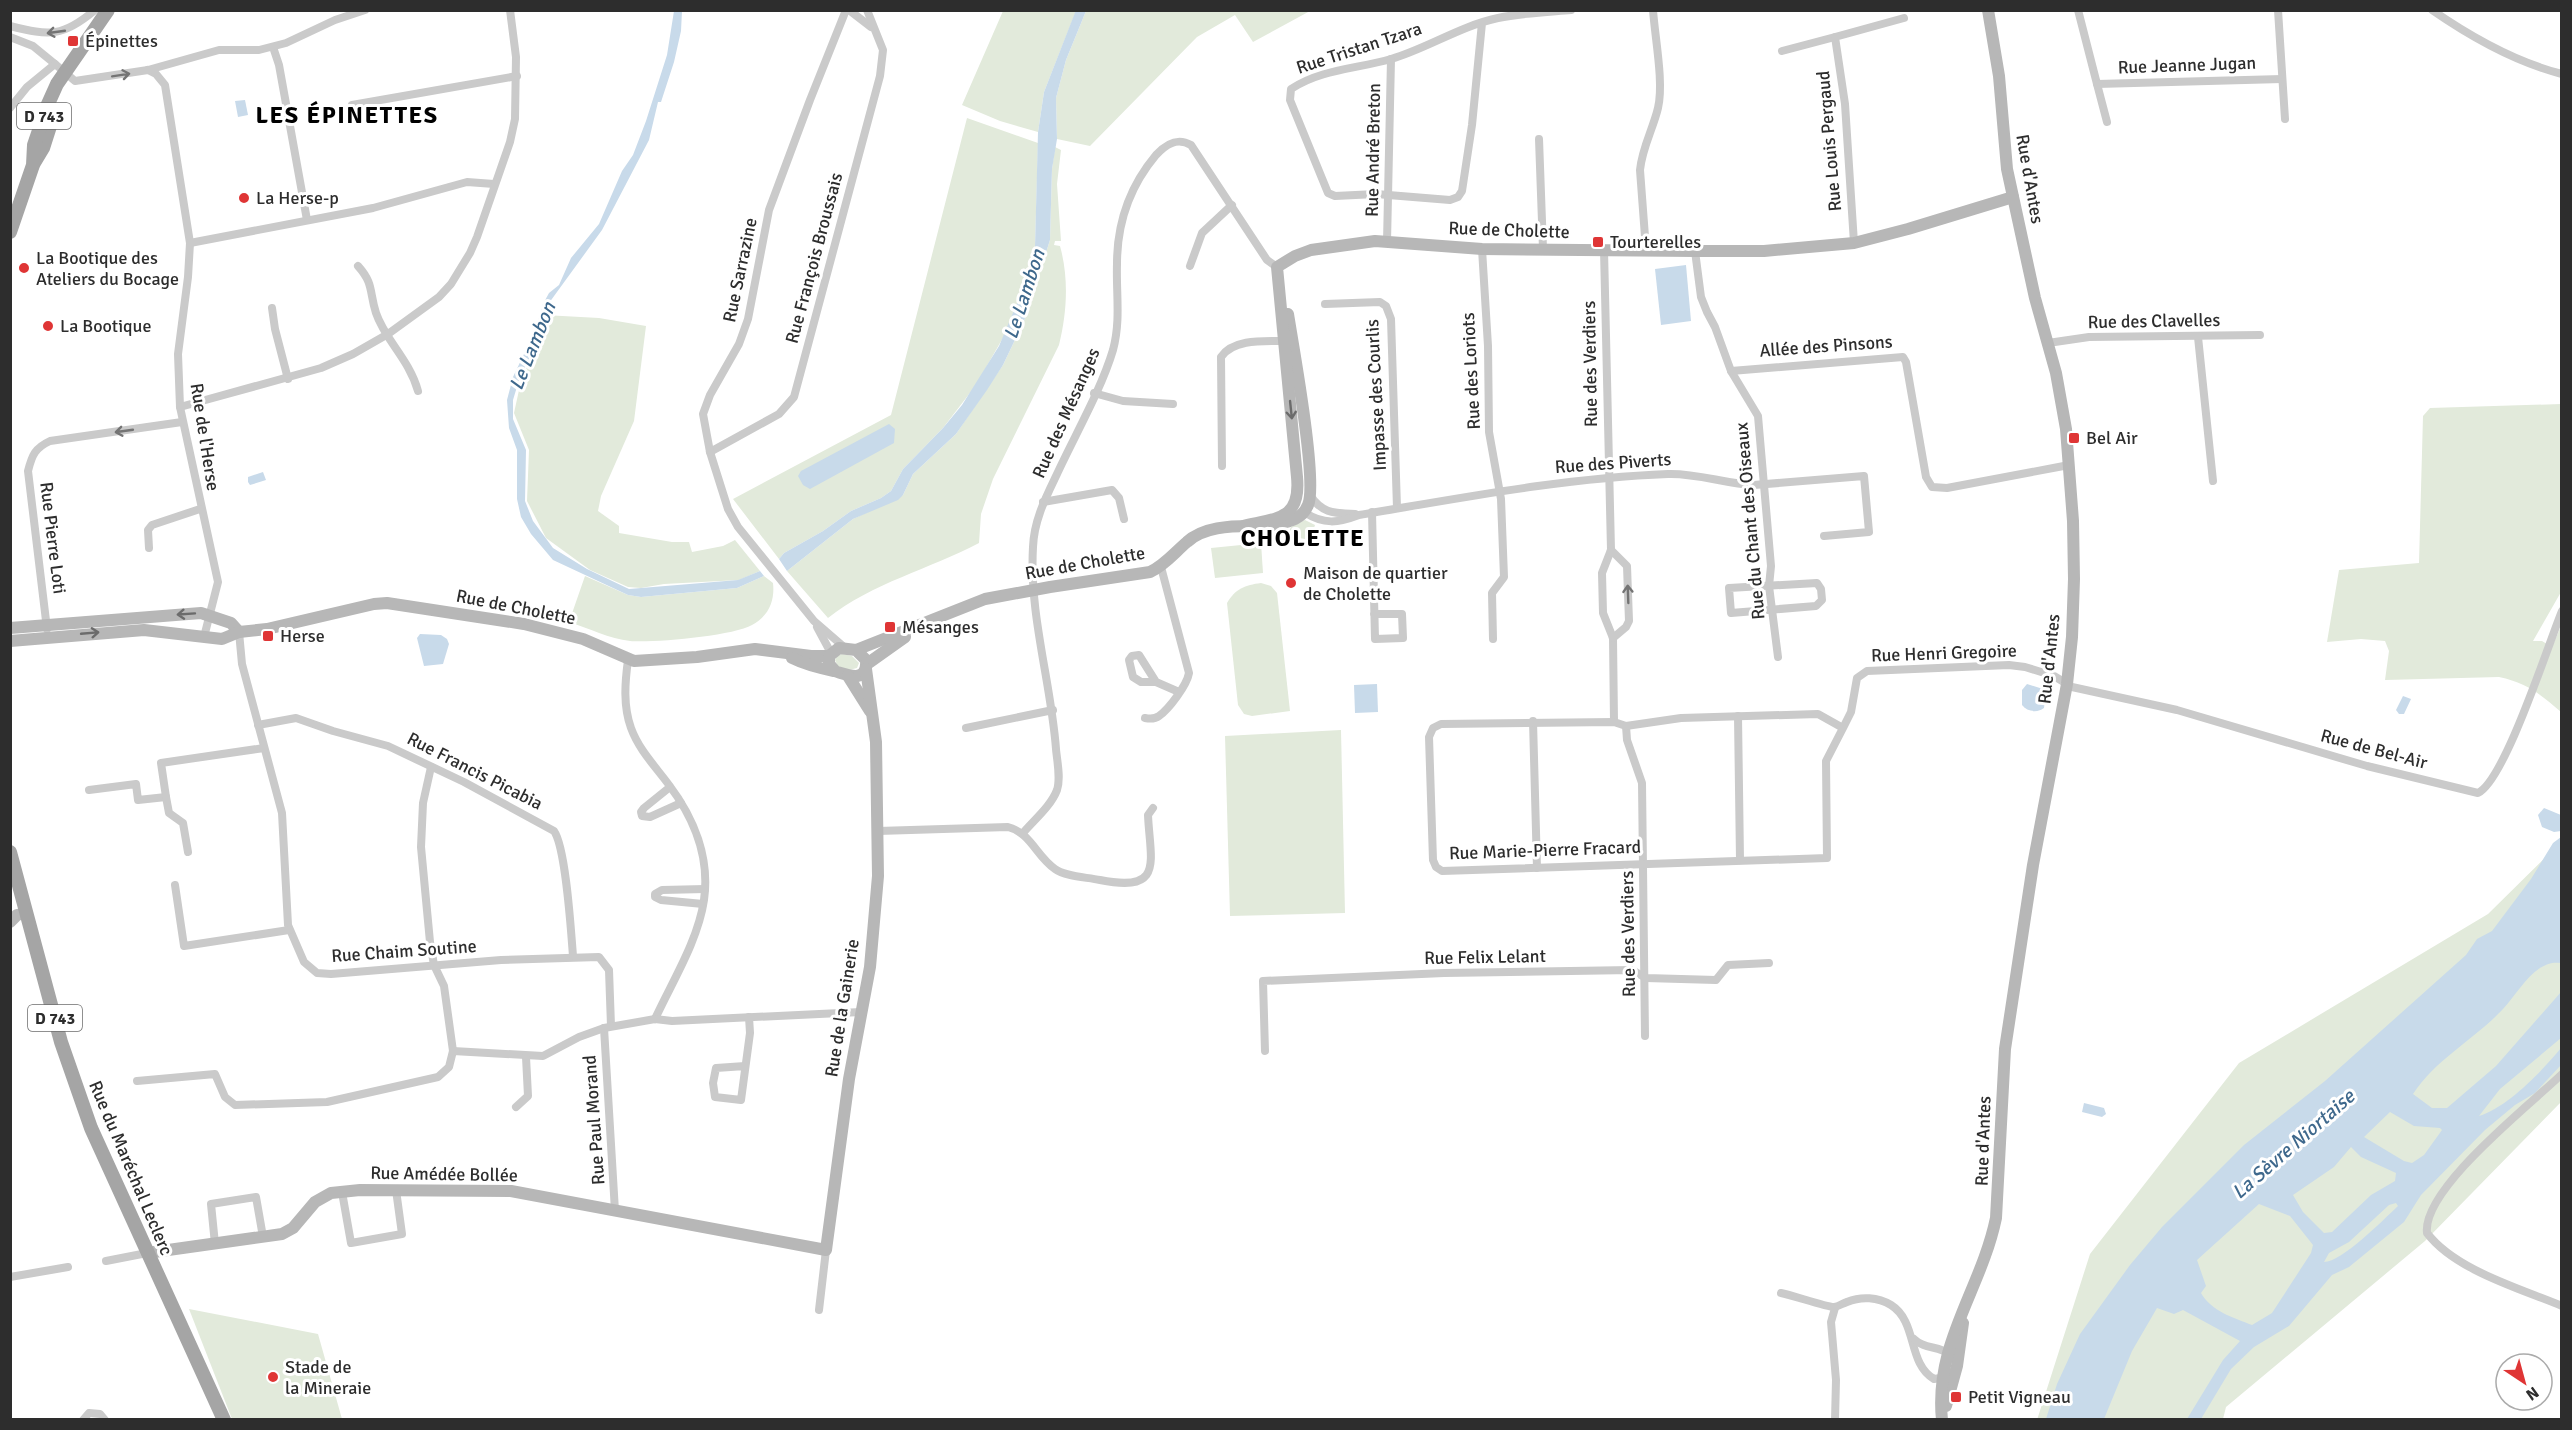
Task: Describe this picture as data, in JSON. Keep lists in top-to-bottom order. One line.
{"streets":{"main road":["D 743","Rue du Maréchal Leclerc"],"street":["Rue Tristan Tzara","Rue Jeanne Jugan","Rue Louis Pergaud","Rue André Breton","Rue d'Antes","Rue de Cholette","Rue François Broussais","Rue Sarrazine","Rue des Clavelles","Allée des Pinsons","Rue des Verdiers","Rue des Loriots","Impasse des Courlis","Rue des Mésanges","Rue de l'Herse","Rue des Piverts","Rue du Chant des Oiseaux","Rue Pierre Loti","Rue Henri Gregoire","Rue de Bel-Air","Rue Francis Picabia","Rue Marie-Pierre Fracard","Rue Chaim Soutine","Rue Felix Lelant","Rue de la Gainerie","Rue Paul Morand","Rue Amédée Bollée"]},"crossings":[["Rue Tristan Tzara","Rue André Breton"],["Rue Louis Pergaud","Rue de Cholette"],["Rue André Breton","Rue de Cholette"],["Rue d'Antes","Rue de Cholette"],["Rue d'Antes","Rue des Clavelles"],["Rue d'Antes","Allée des Pinsons"],["Rue d'Antes","Rue Henri Gregoire"],["Rue d'Antes","Rue de Bel-Air"],["Rue de Cholette","Rue Sarrazine"],["Rue de Cholette","Rue des Verdiers"],["Rue de Cholette","Rue des Loriots"],["Rue de Cholette","Rue des Mésanges"],["Rue de Cholette","Rue de l'Herse"],["Rue de Cholette","Rue des Piverts"],["Rue de Cholette","Rue du Chant des Oiseaux"],["Rue de Cholette","Rue Pierre Loti"],["Rue de Cholette","Rue Chaim Soutine"],["Rue de Cholette","Rue de la Gainerie"],["Rue François Broussais","Rue Sarrazine"],["Rue Sarrazine","Rue de la Gainerie"],["Allée des Pinsons","Rue du Chant des Oiseaux"],["Rue des Verdiers","Rue des Piverts"],["Rue des Verdiers","Rue Marie-Pierre Fracard"],["Rue des Verdiers","Rue Felix Lelant"],["Rue des Loriots","Rue des Piverts"],["Impasse des Courlis","Rue des Piverts"],["Rue de l'Herse","Rue Pierre Loti"],["Rue des Piverts","Rue du Chant des Oiseaux"],["Rue Henri Gregoire","Rue de Bel-Air"],["Rue Henri Gregoire","Rue Marie-Pierre Fracard"],["Rue Francis Picabia","Rue Chaim Soutine"],["Rue Chaim Soutine","Rue Paul Morand"],["Rue de la Gainerie","Rue Amédée Bollée"],["Rue Paul Morand","Rue Amédée Bollée"],["Rue du Maréchal Leclerc","Rue Amédée Bollée"]],"districts":["LES ÉPINETTES","CHOLETTE"],"water":["Le Lambon","La Sèvre Niortaise"],"places":{"transit":["Épinettes","Tourterelles","Bel Air","Mésanges","Herse","Petit Vigneau"],"other":["La Herse-p","La Bootique des Ateliers du Bocage","La Bootique","Maison de quartier de Cholette","Stade de la Mineraie"]},"north":"bottom right"}
